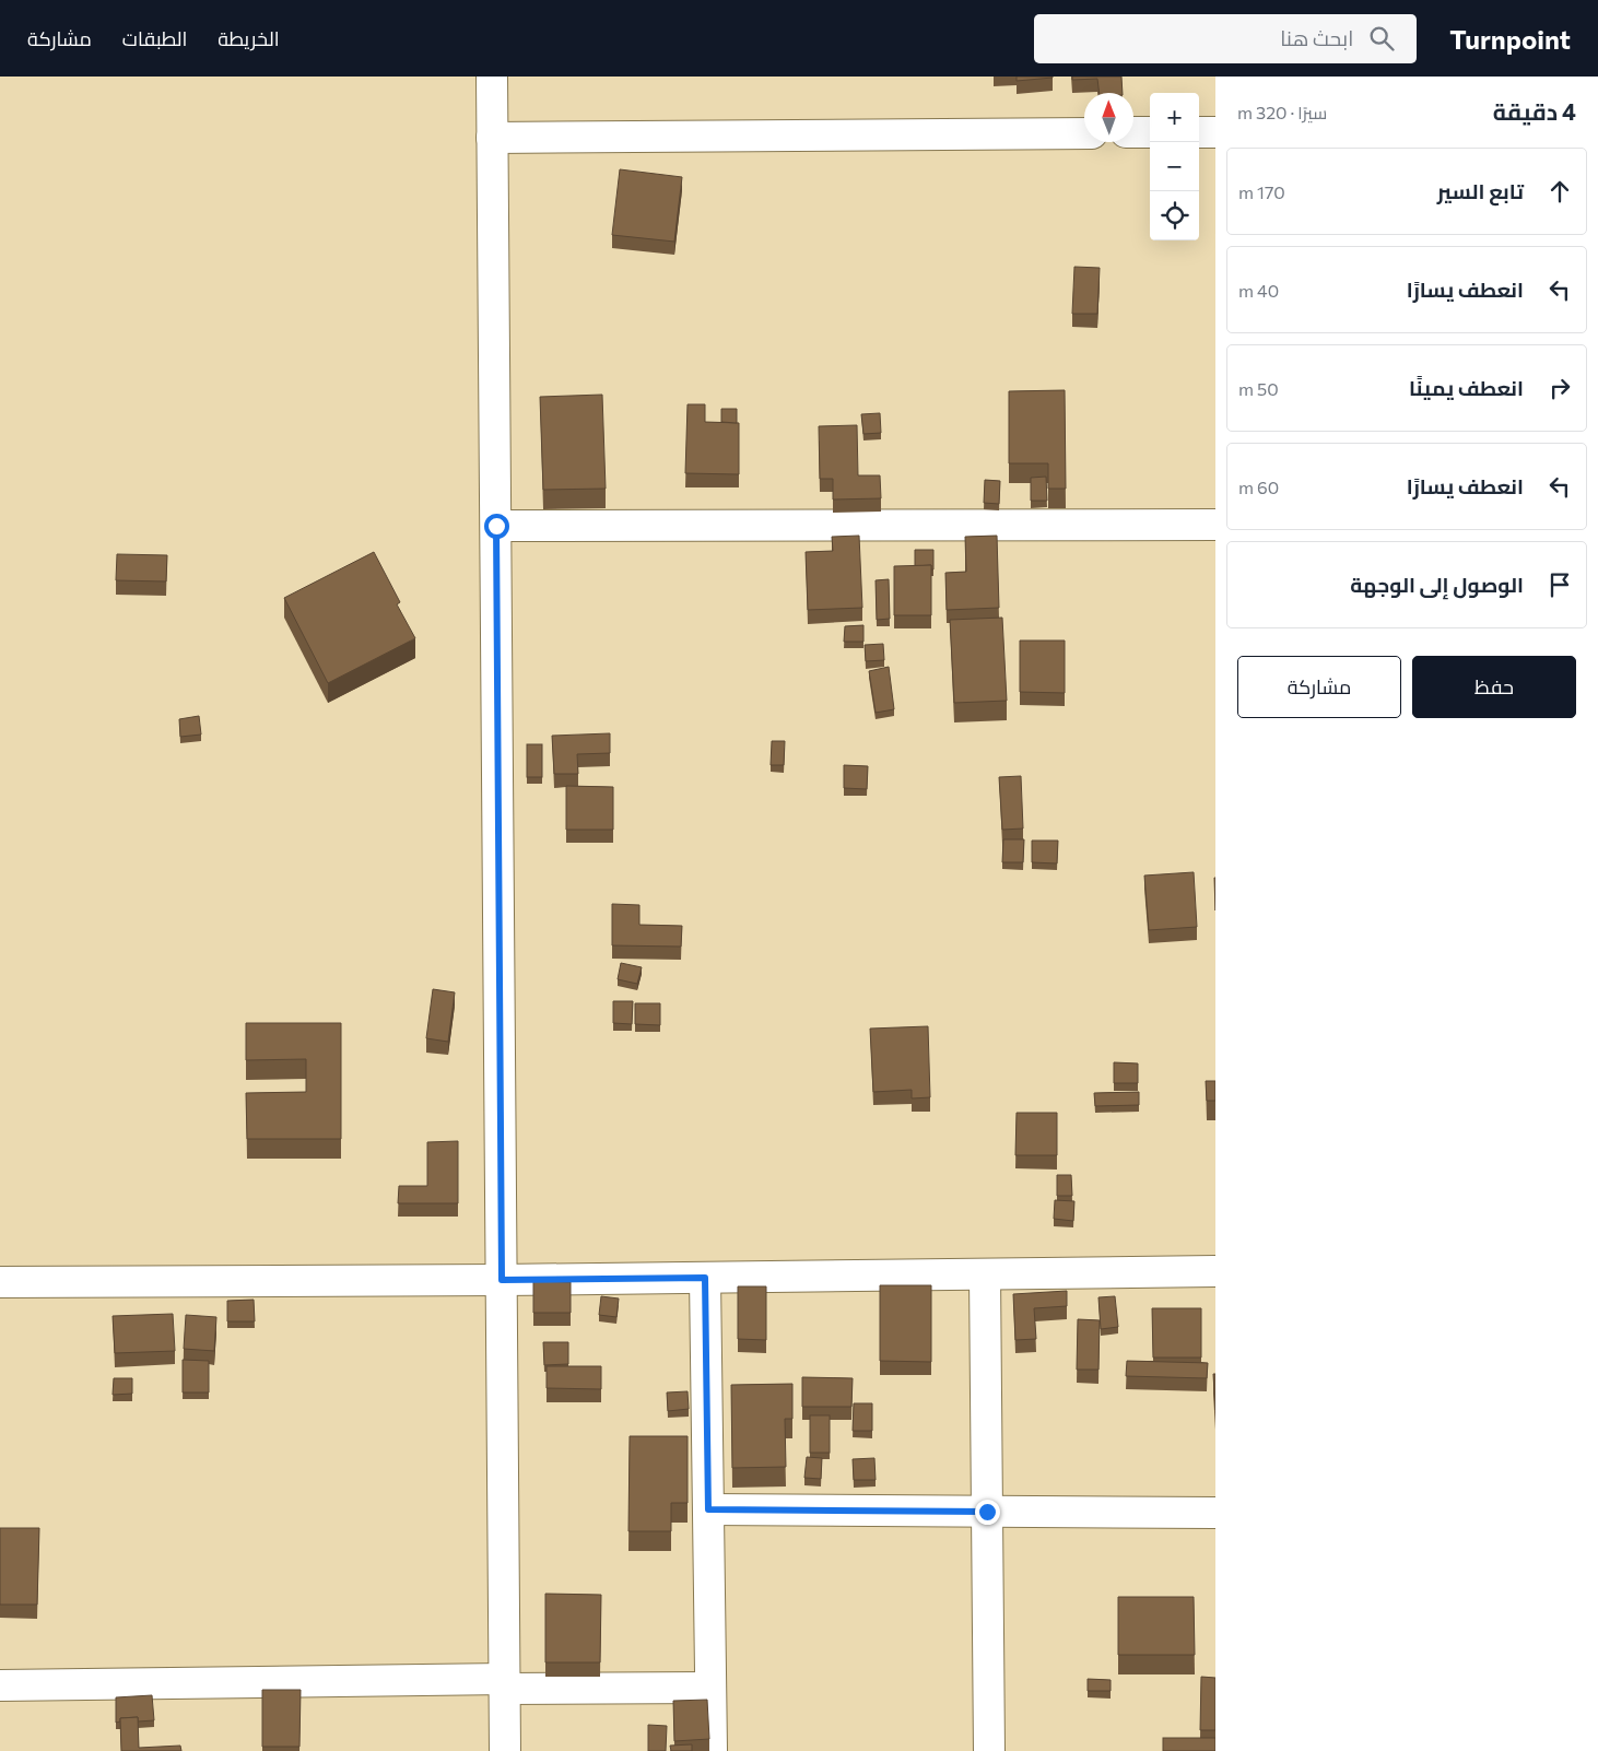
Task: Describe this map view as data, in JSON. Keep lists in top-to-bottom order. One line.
{"north":"top","page":{"header":"Turnpoint","search":"ابحث هنا","nav":["الخريطة","الطبقات","مشاركة"],"heading":["4 دقيقة","سيرًا · 320 m"],"map_buttons":["+","−"],"list":[["تابع السير","170 m"],["انعطف يسارًا","40 m"],["انعطف يمينًا","50 m"],["انعطف يسارًا","60 m"],"الوصول إلى الوجهة"],"buttons":["حفظ","مشاركة"]}}
